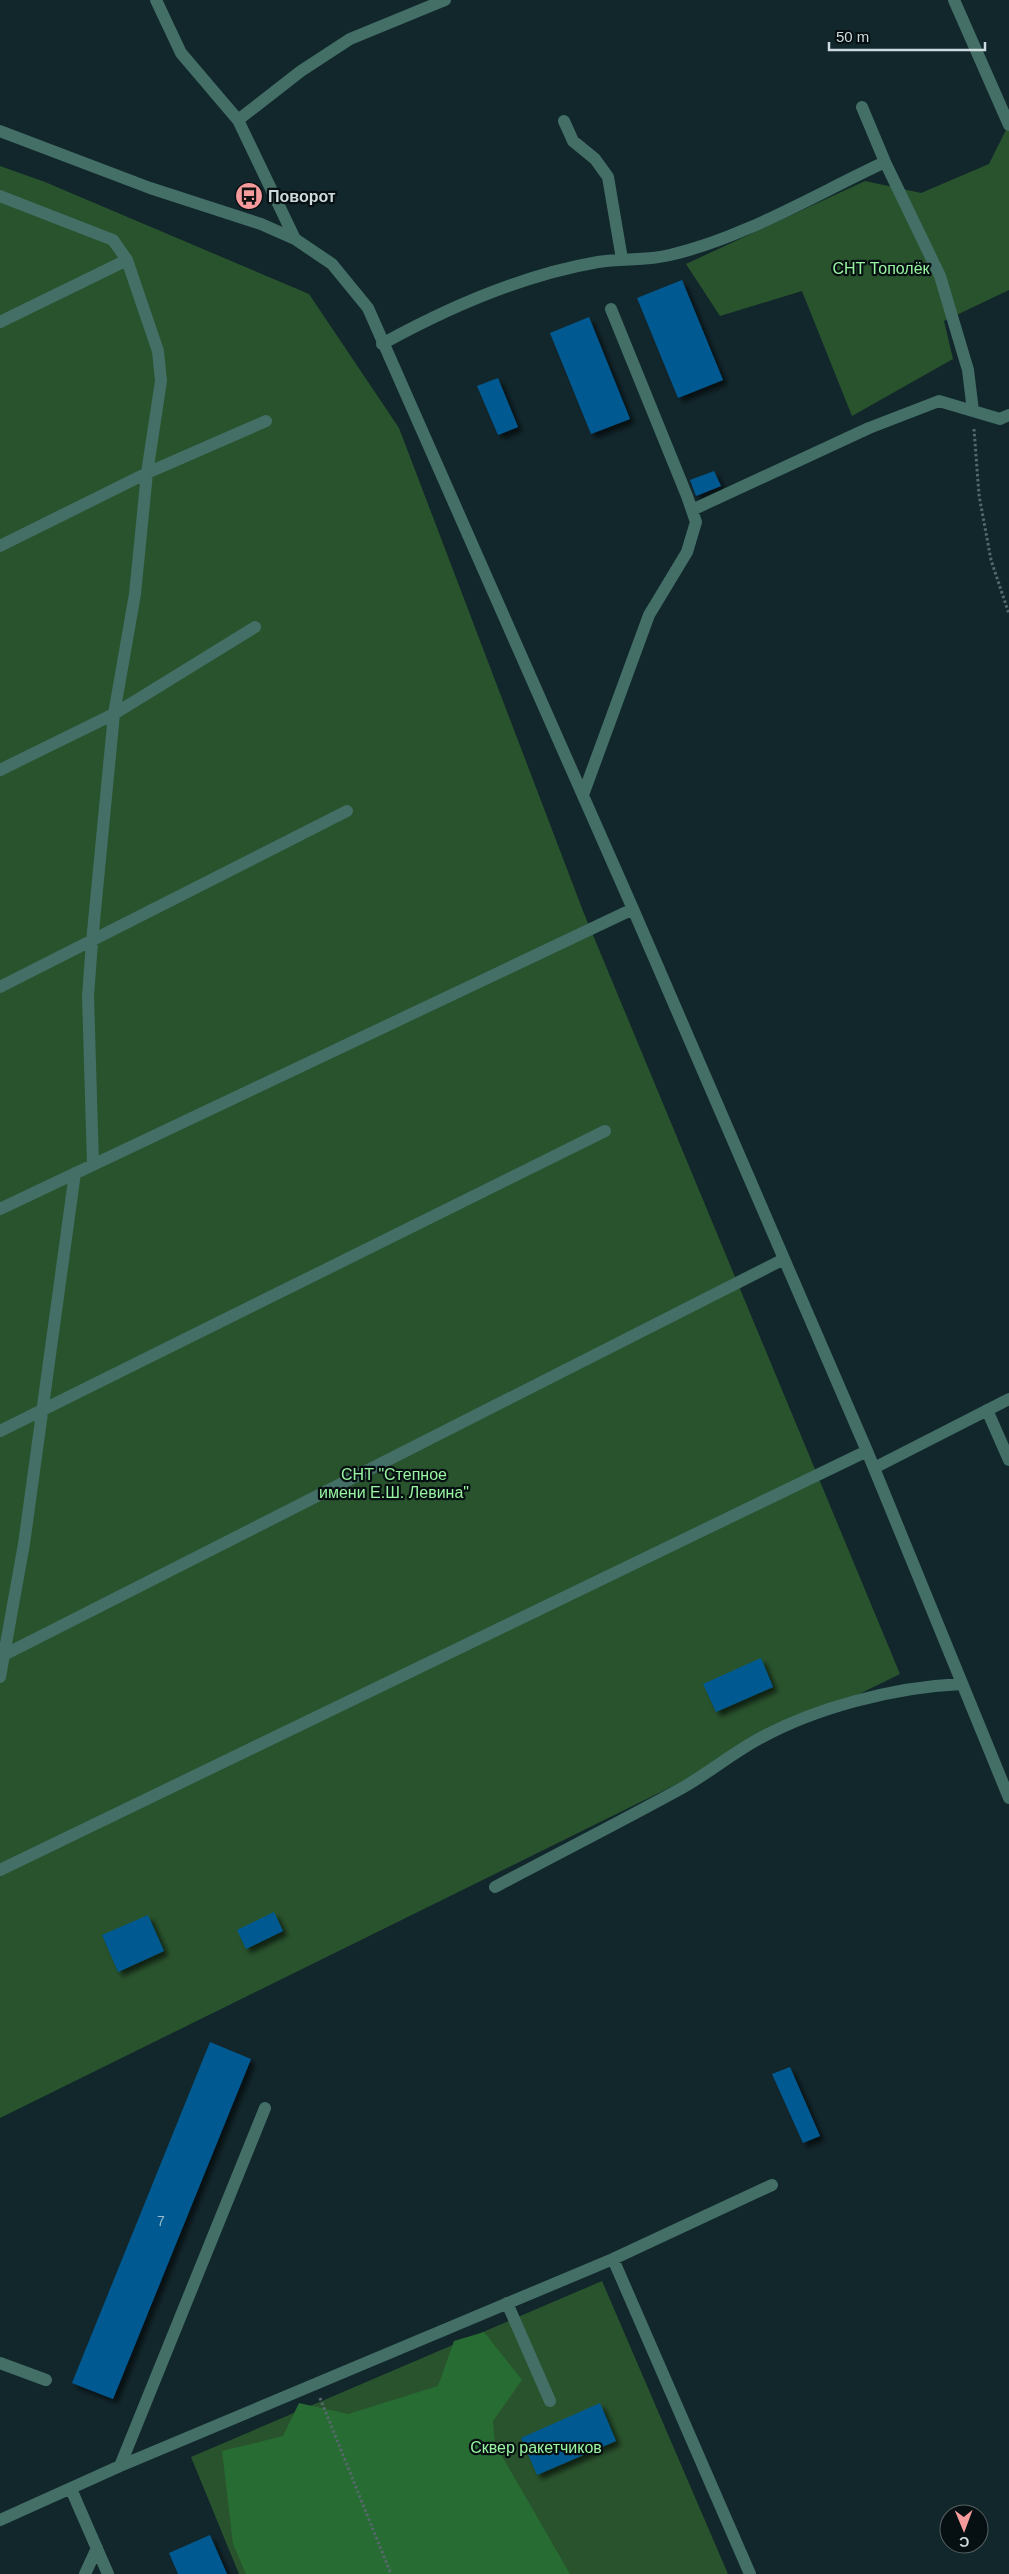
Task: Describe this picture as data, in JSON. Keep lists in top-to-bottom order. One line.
{"parks":["СНТ Тополёк","СНТ \"Степное имени Е.Ш. Левина\"","Сквер ракетчиков"],"places":{"bus stop":["Поворот"]},"house_numbers":["7"],"scale_bar":"50 m","north":"bottom"}
